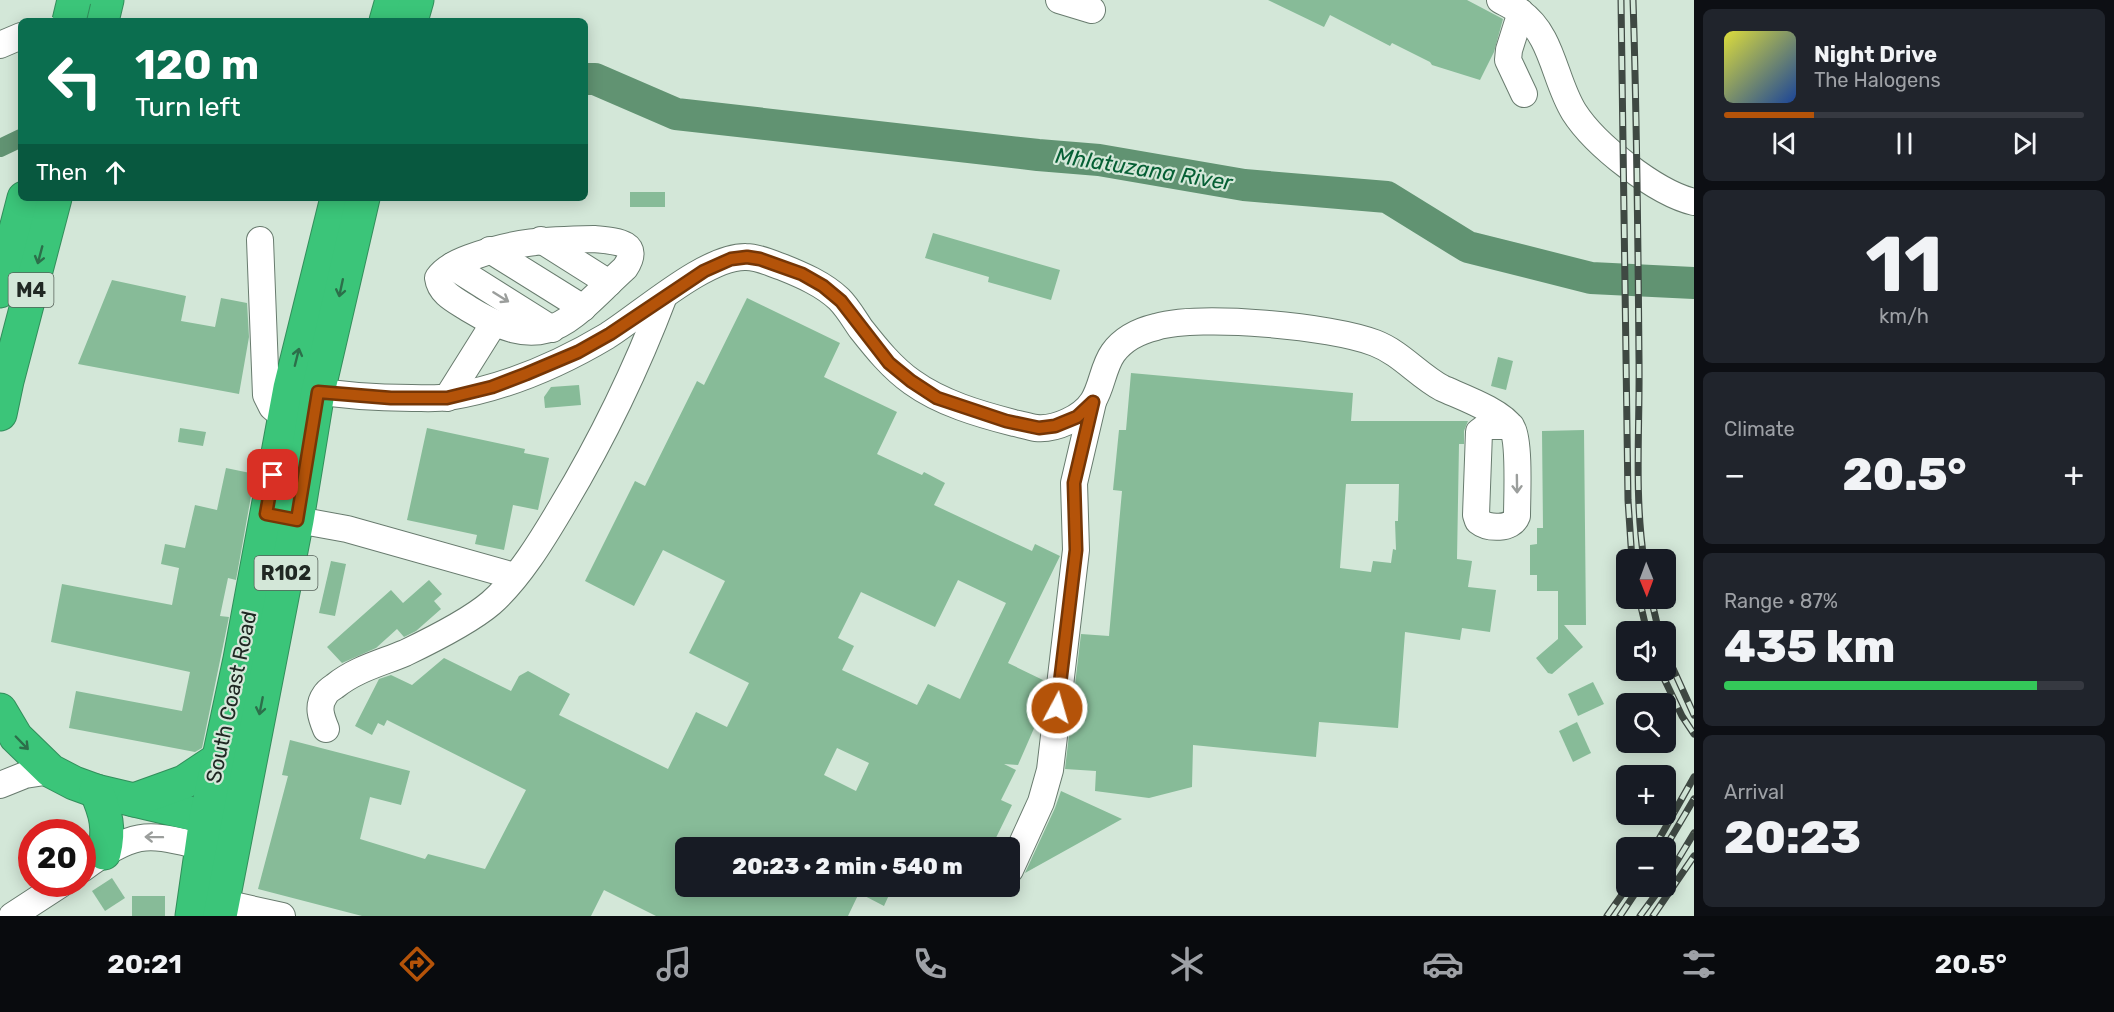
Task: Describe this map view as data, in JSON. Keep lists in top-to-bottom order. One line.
{"streets":{"highway":["M4","R102","South Coast Road"]},"water":["Mhlatuzana River"],"north":"bottom","page":{"turn":["120 m","Turn left"],"song":["Night Drive","The Halogens"],"then":"Then","tile":[["11","km/h"],"Climate",["Range · 87%","435 km"],["Arrival","20:23"]],"heat":["−","20.5°","+"],"map_buttons":["+","−"],"limit":"20","trip":"20:23 · 2 min · 540 m","tabs":["20:21","20.5°"]}}
